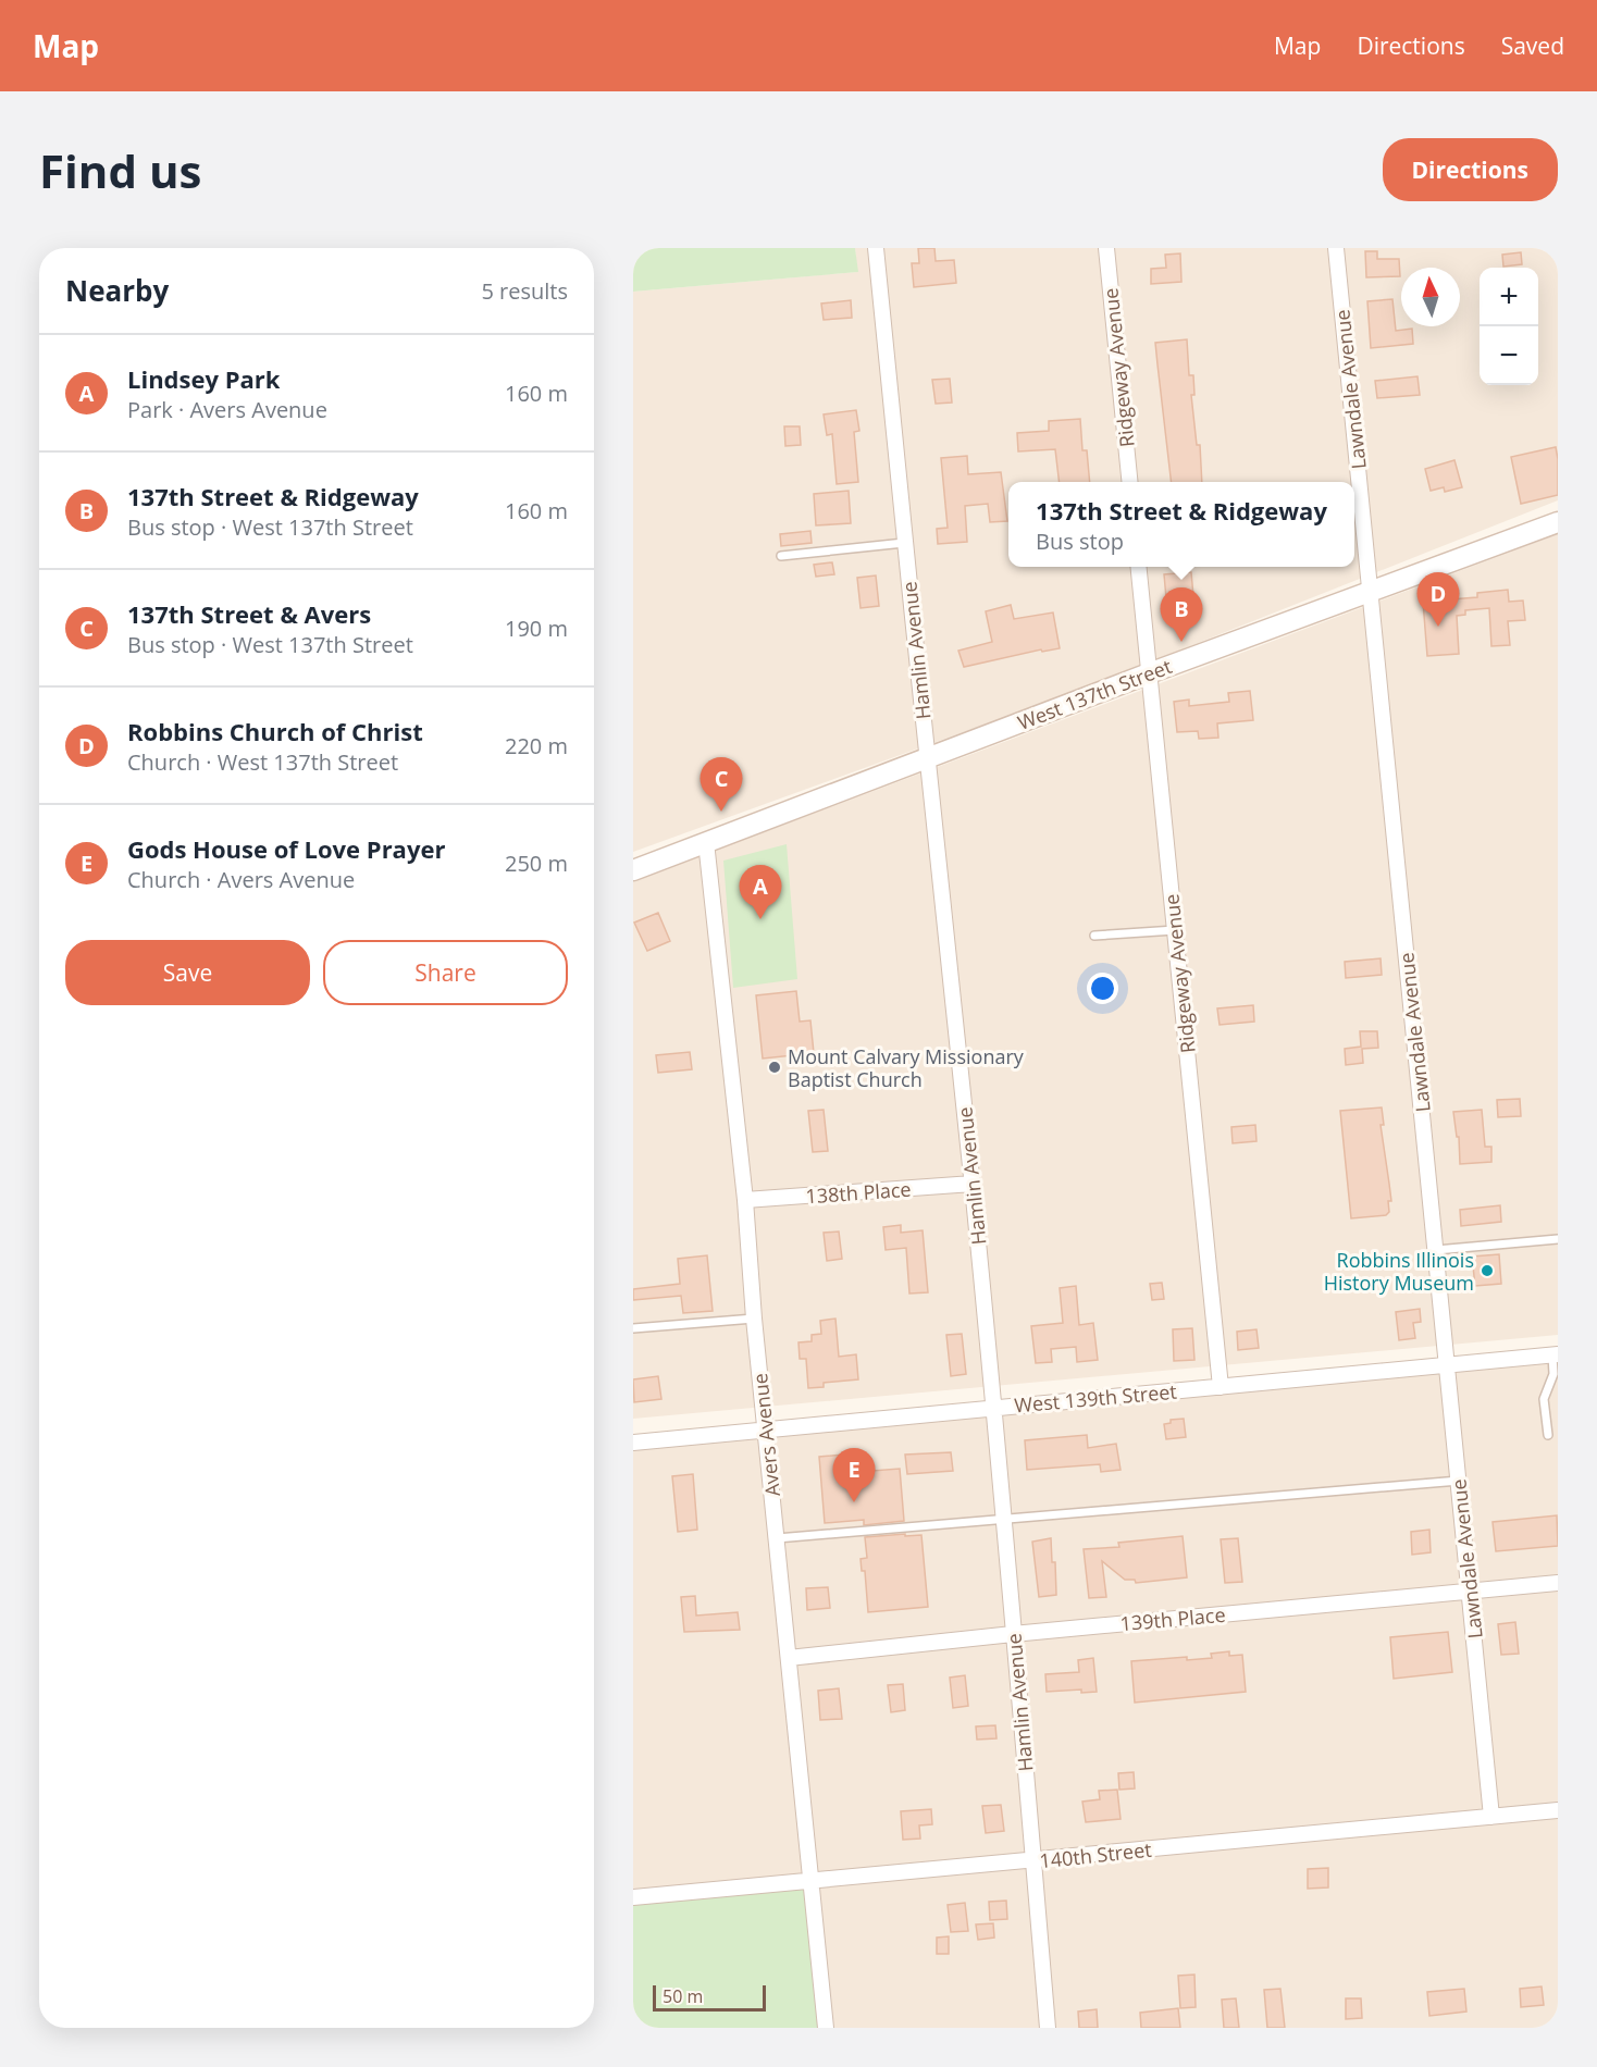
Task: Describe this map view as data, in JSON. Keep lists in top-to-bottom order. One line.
{"streets":{"main road":["West 137th Street"],"street":["Ridgeway Avenue","Lawndale Avenue","Hamlin Avenue","138th Place","West 139th Street","Avers Avenue","139th Place","140th Street"]},"crossings":[["Ridgeway Avenue","West 137th Street"],["Ridgeway Avenue","West 139th Street"],["Lawndale Avenue","West 137th Street"],["Lawndale Avenue","West 139th Street"],["Lawndale Avenue","139th Place"],["Lawndale Avenue","140th Street"],["Hamlin Avenue","West 137th Street"],["Hamlin Avenue","138th Place"],["Hamlin Avenue","West 139th Street"],["Hamlin Avenue","139th Place"],["Hamlin Avenue","140th Street"],["West 137th Street","Avers Avenue"],["138th Place","Avers Avenue"],["West 139th Street","Avers Avenue"],["Avers Avenue","139th Place"],["Avers Avenue","140th Street"]],"places":["Mount Calvary Missionary Baptist Church","Robbins Illinois History Museum"],"scale_bar":"50 m","north":"top","page":{"header":"Map","nav":["Map","Directions","Saved"],"buttons":["Directions",["Save","Share"]],"title":"Find us","heading":["Nearby","5 results"],"map_buttons":["+","−"],"list":[{"mark":"A","name":"Lindsey Park","note":"Park · Avers Avenue","value":"160 m"},{"mark":"B","name":"137th Street & Ridgeway","note":"Bus stop · West 137th Street","value":"160 m"},{"mark":"C","name":"137th Street & Avers","note":"Bus stop · West 137th Street","value":"190 m"},{"mark":"D","name":"Robbins Church of Christ","note":"Church · West 137th Street","value":"220 m"},{"mark":"E","name":"Gods House of Love Prayer","note":"Church · Avers Avenue","value":"250 m"}],"popup":["137th Street & Ridgeway","Bus stop"],"pins":["D","B","C","A","E"],"scale":"50 m"}}
